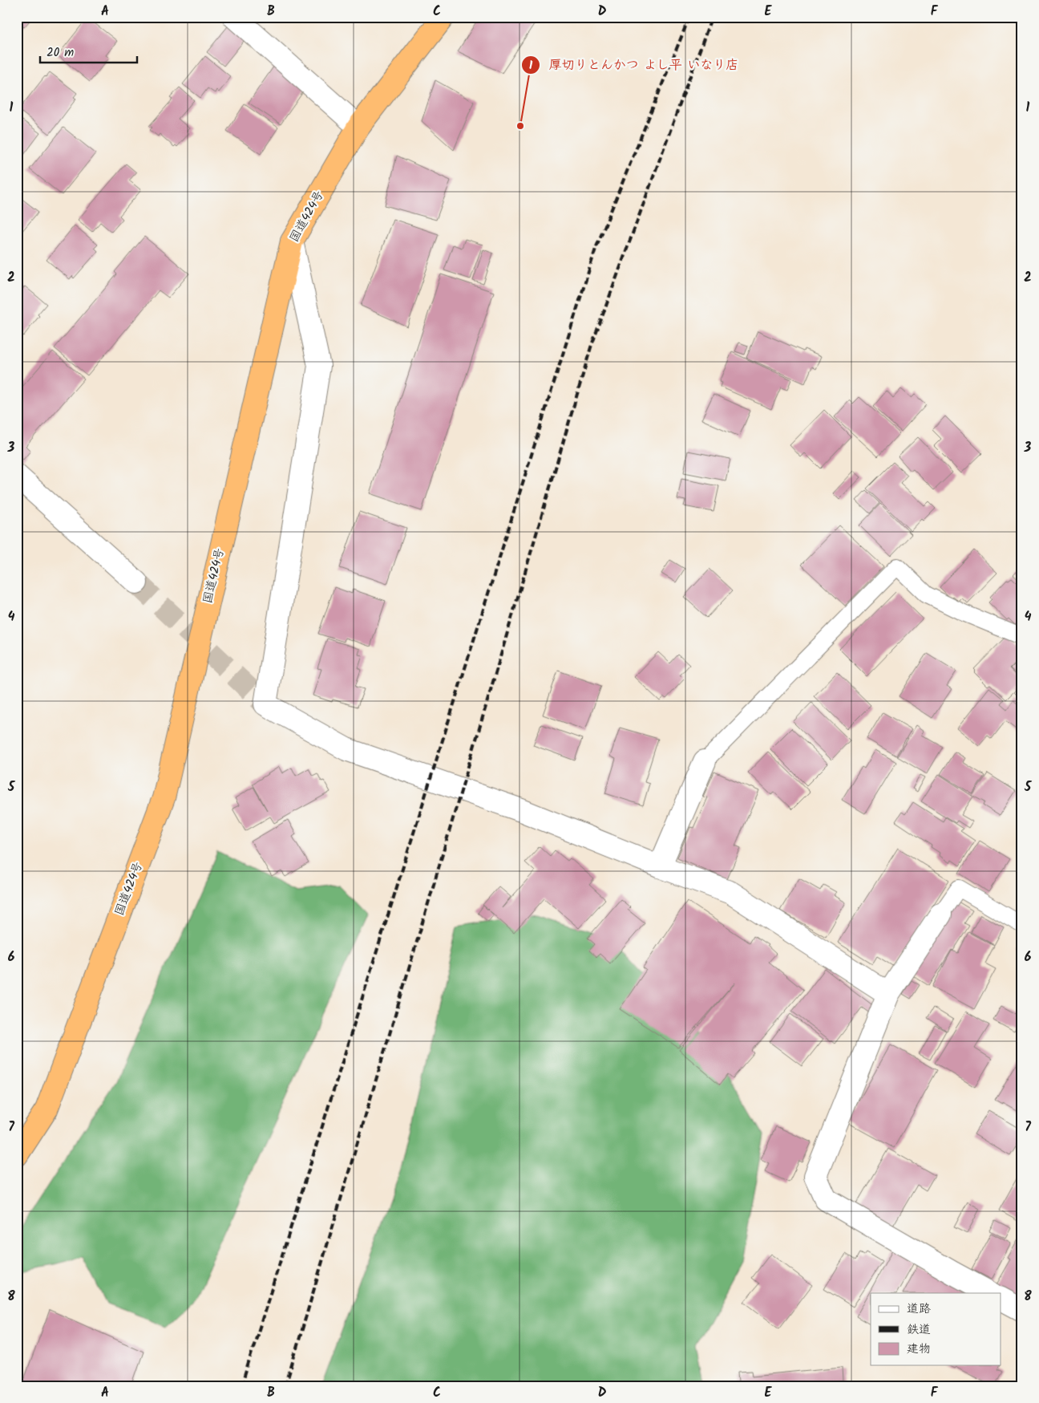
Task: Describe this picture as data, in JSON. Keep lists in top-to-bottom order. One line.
{"streets":{"highway":["国道424号"]},"places":["厚切りとんかつ よし平 いなり店"],"legend":["道路","鉄道","建物"],"scale_bar":"20 m","grid":{"columns":["A","B","C","D","E","F"],"rows":["1","2","3","4","5","6","7","8"]}}
